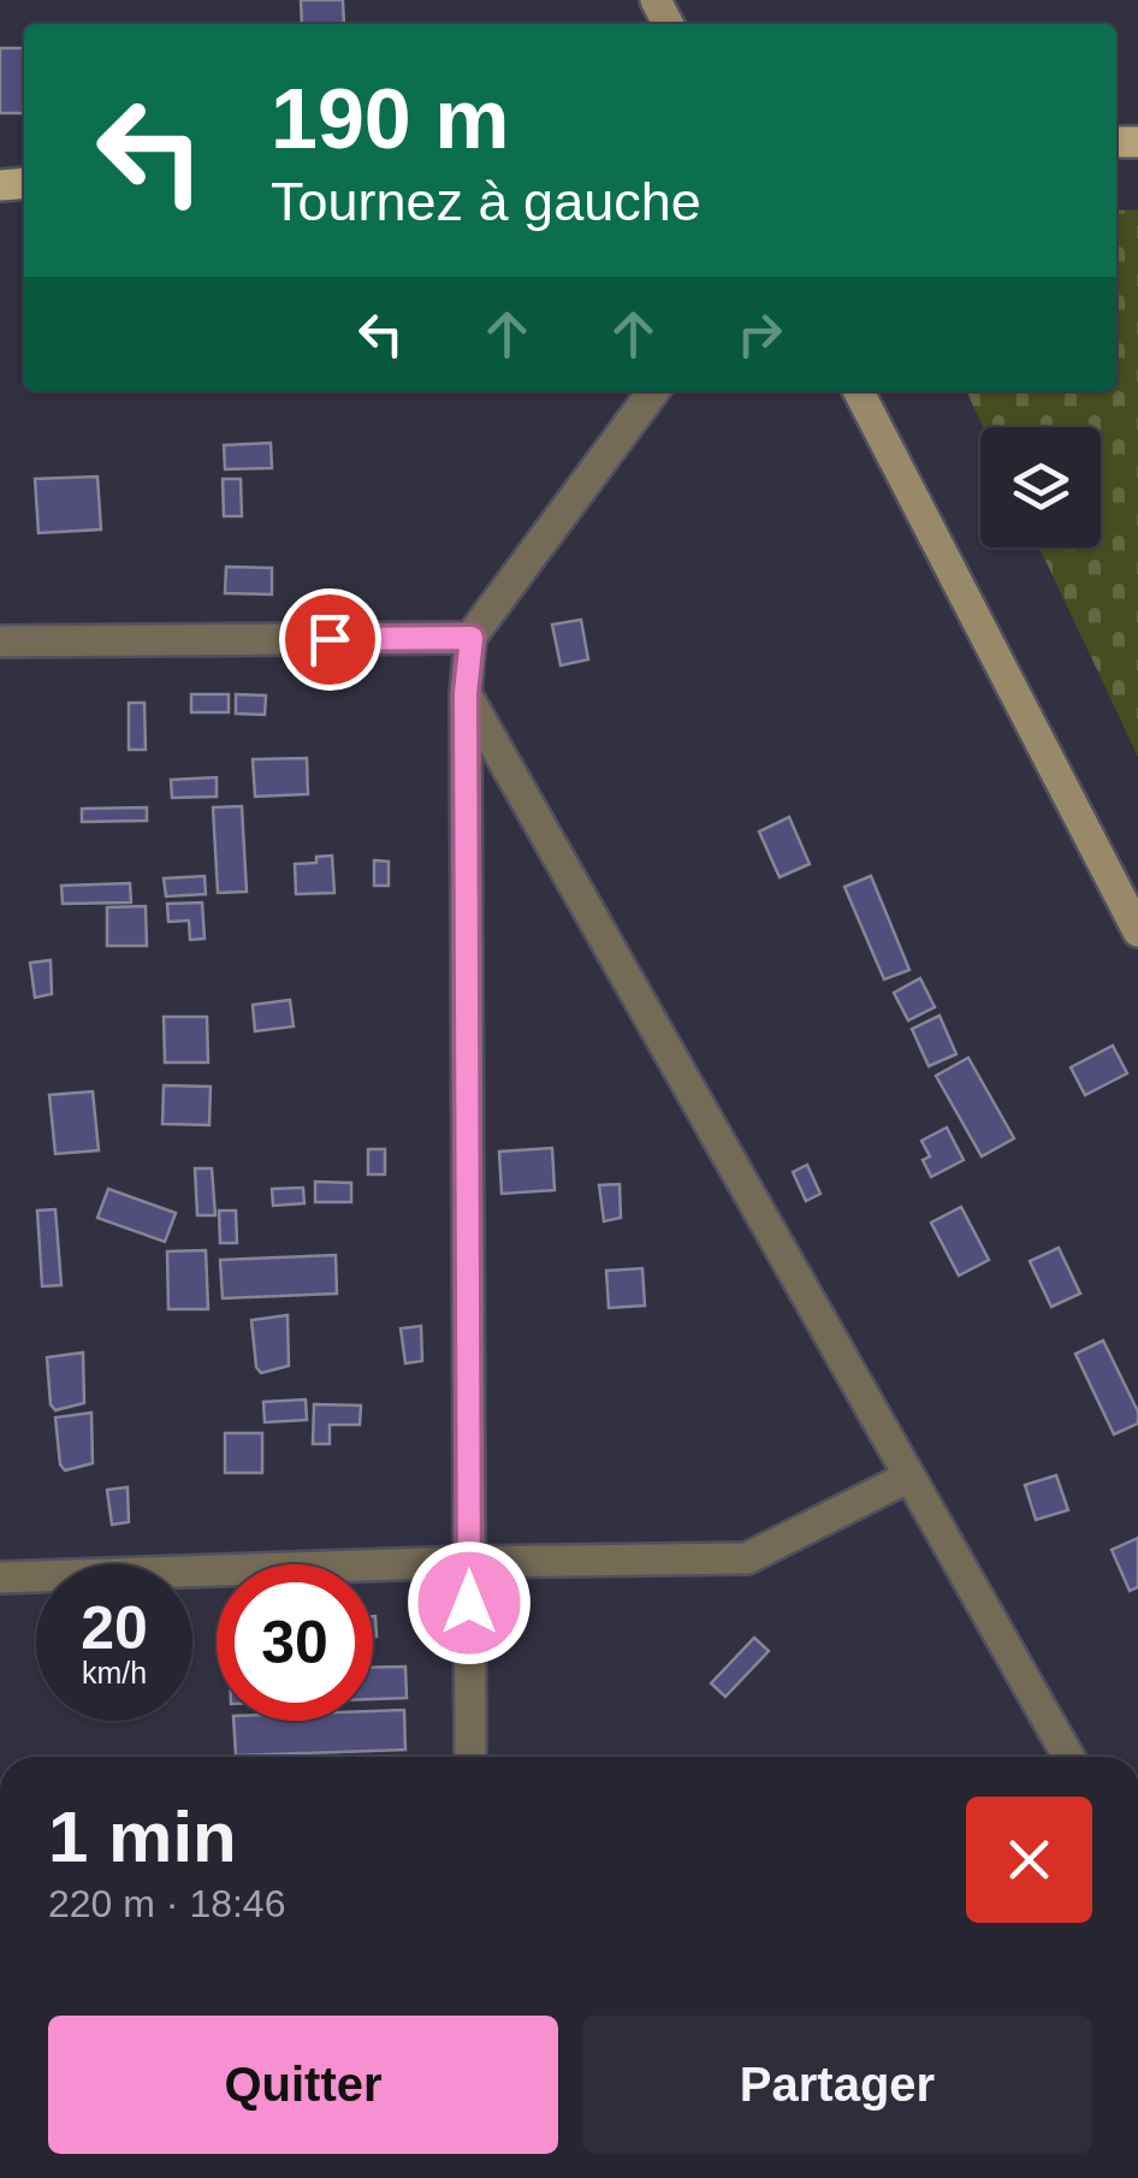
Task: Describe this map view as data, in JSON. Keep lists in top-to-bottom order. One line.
{"page":{"turn":["190 m","Tournez à gauche"],"speed":"20 km/h","limit":"30","heading":["1 min","220 m · 18:46"],"buttons":["Quitter","Partager"]}}
